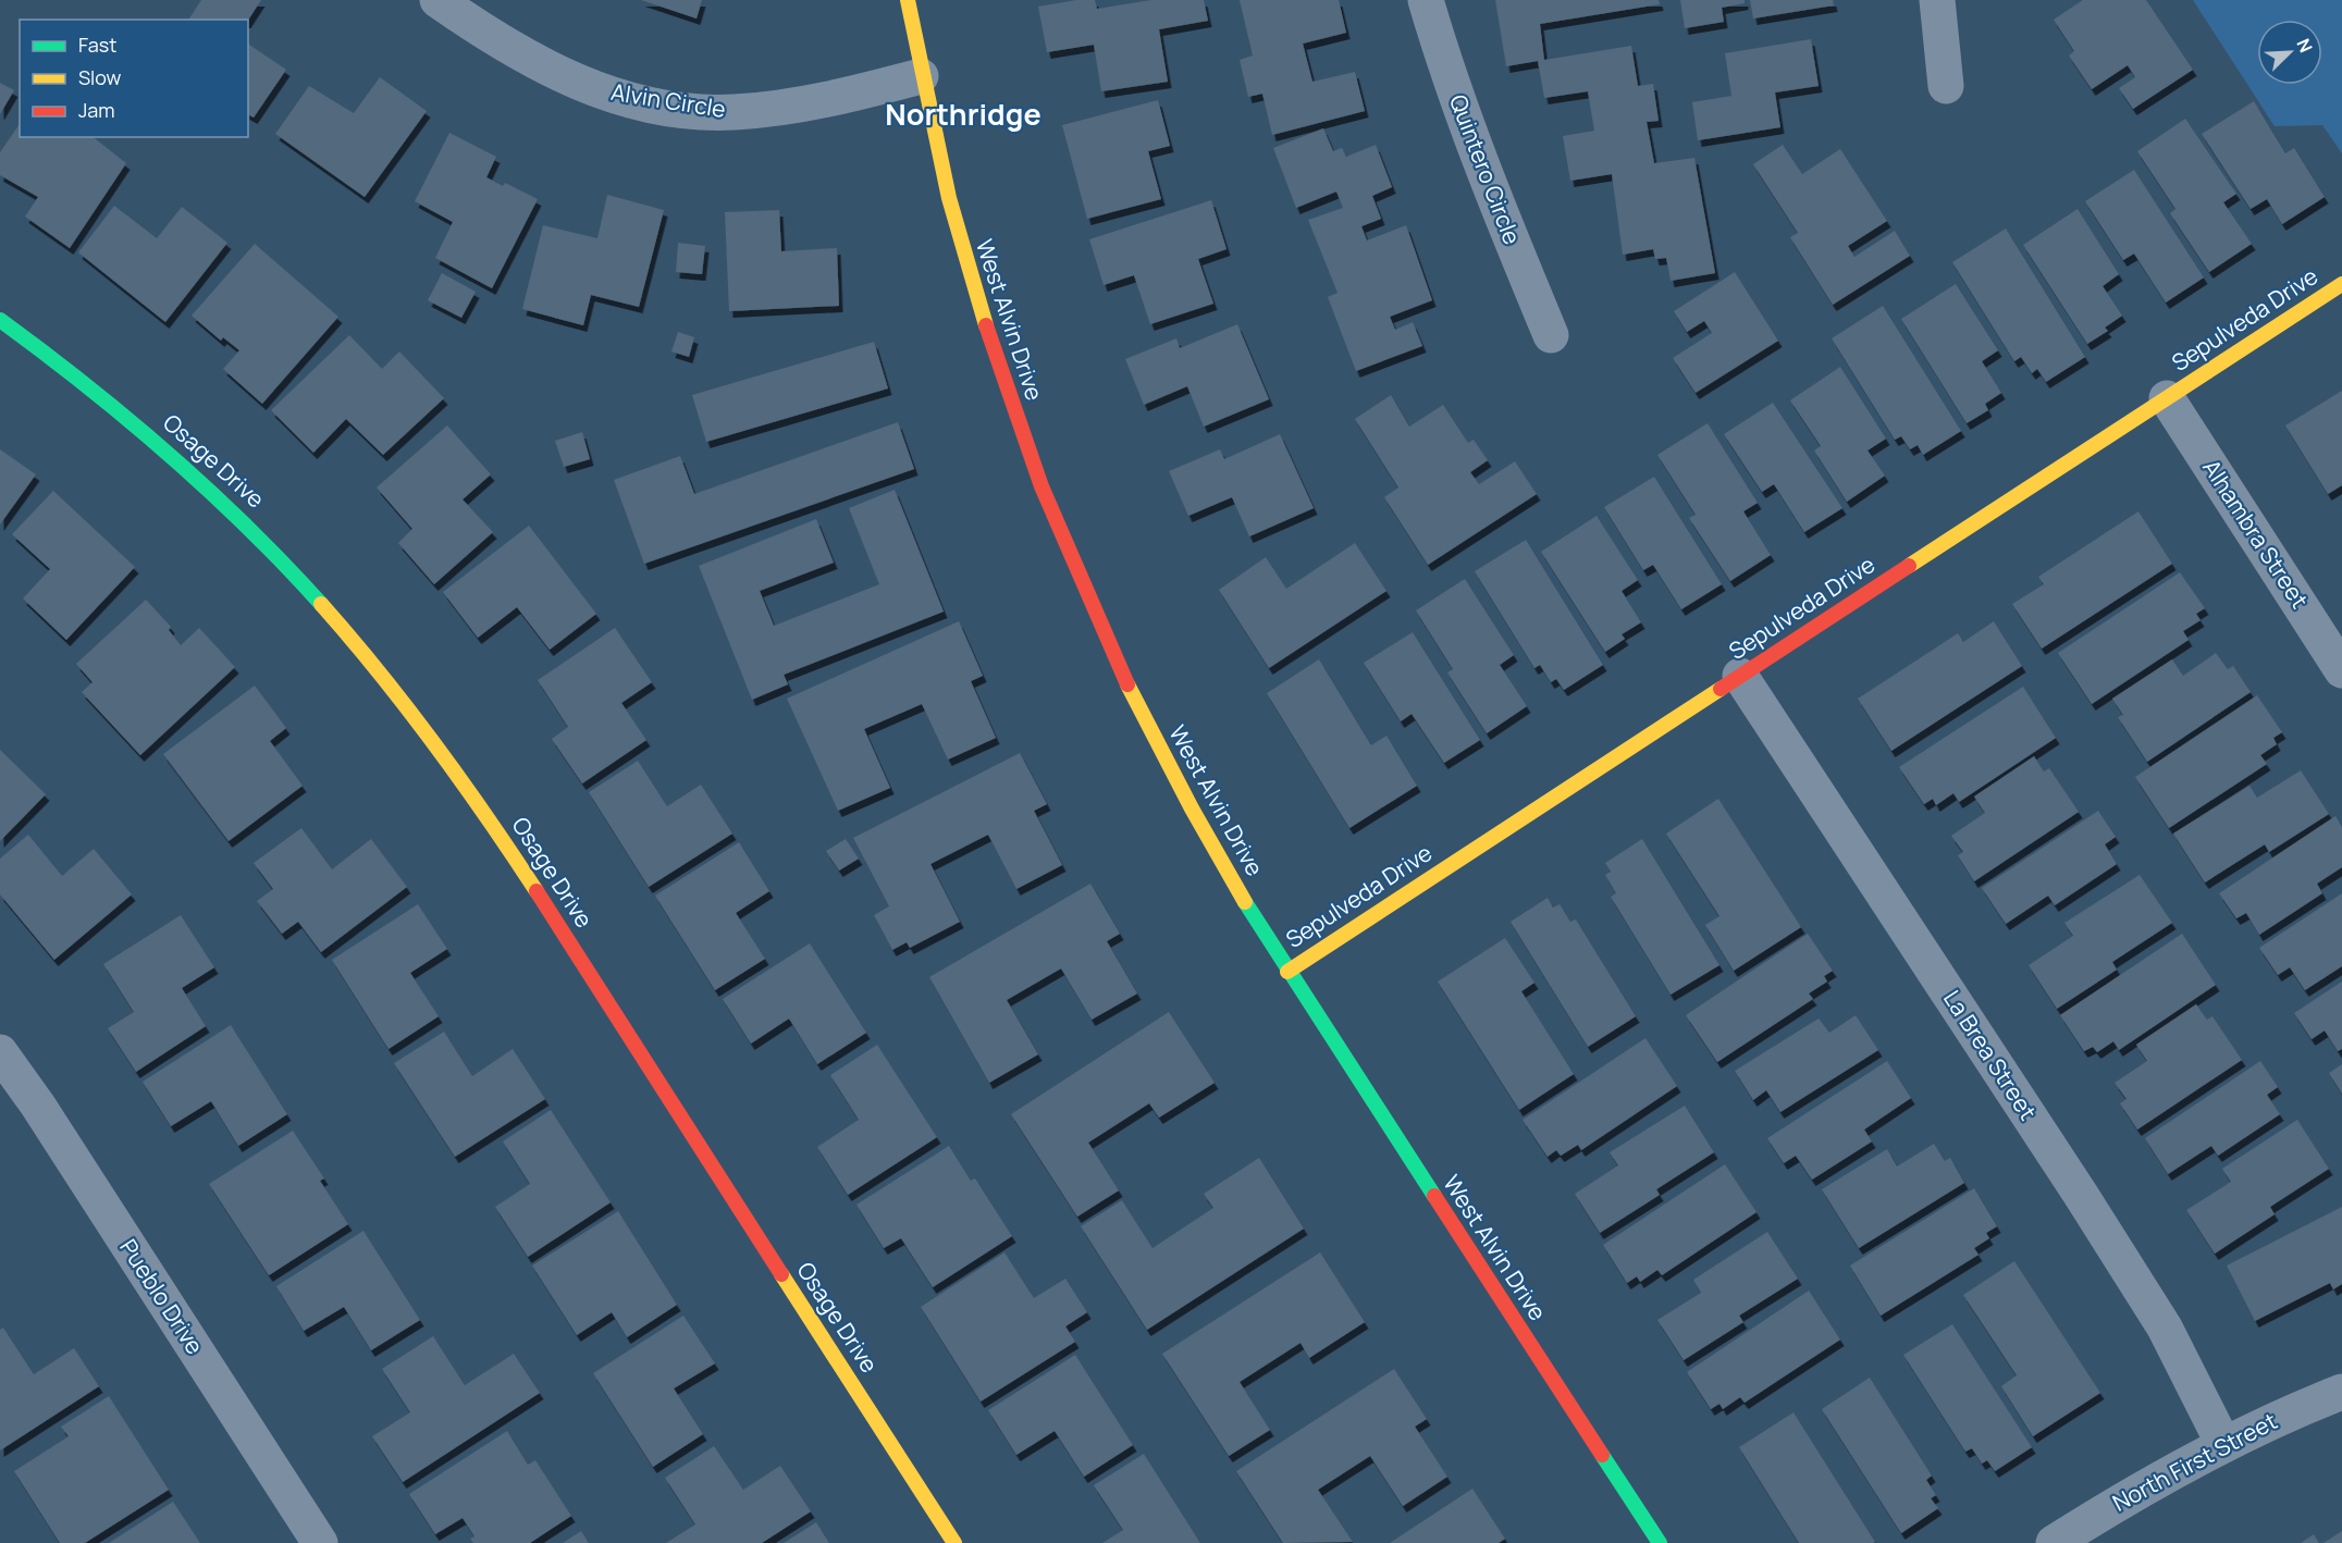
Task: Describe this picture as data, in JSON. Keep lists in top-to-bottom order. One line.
{"streets":{"street":["Alvin Circle","Quintero Circle","West Alvin Drive","Sepulveda Drive","Osage Drive","Alhambra Street","La Brea Street","Pueblo Drive","North First Street"]},"crossings":[["Alvin Circle","West Alvin Drive"],["West Alvin Drive","Sepulveda Drive"],["Sepulveda Drive","Alhambra Street"],["Sepulveda Drive","La Brea Street"],["La Brea Street","North First Street"]],"districts":["Northridge"],"legend":["Fast","Slow","Jam"],"north":"top right"}
